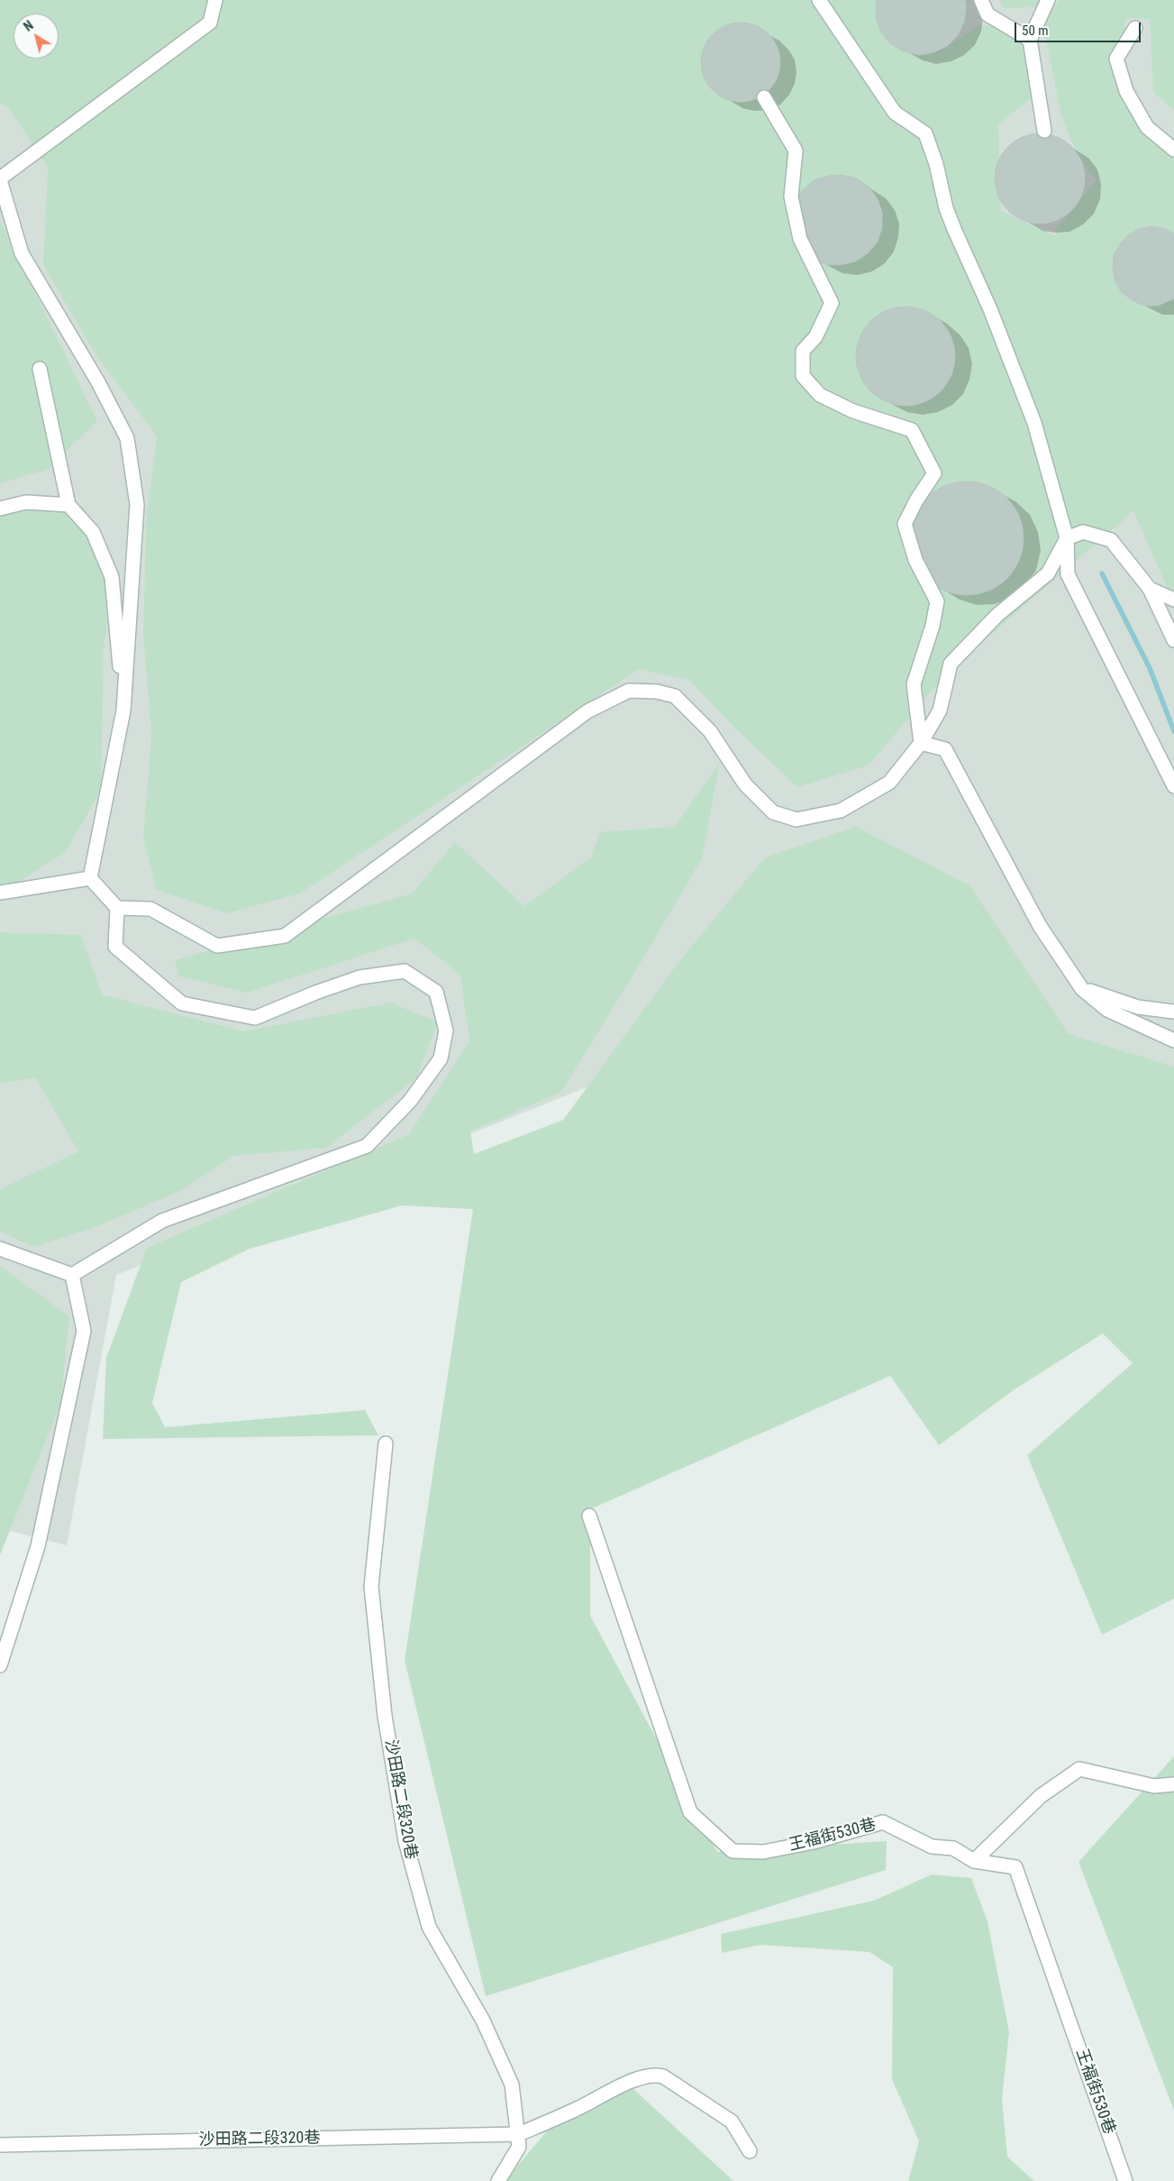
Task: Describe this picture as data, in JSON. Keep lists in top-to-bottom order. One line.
{"streets":{"street":["沙田路二段320巷","王福街530巷"]},"scale_bar":"50 m","north":"top left"}
